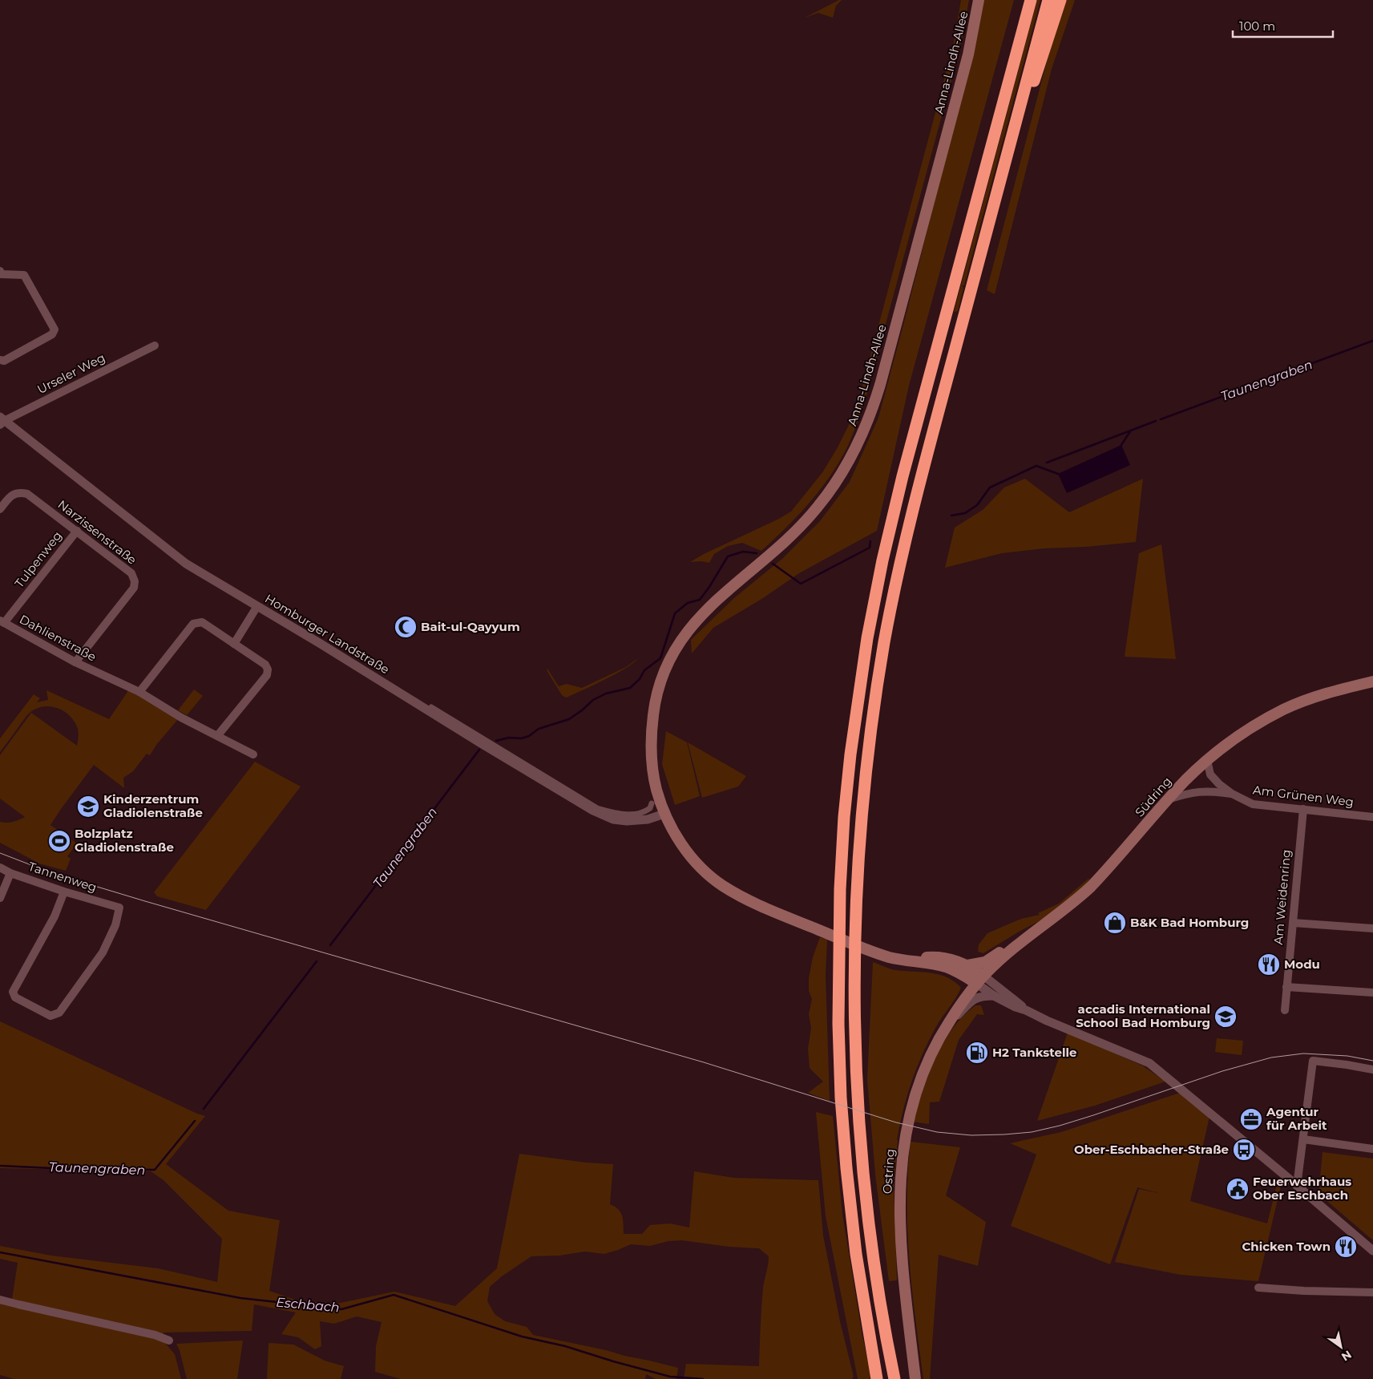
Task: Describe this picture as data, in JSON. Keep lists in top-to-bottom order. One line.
{"streets":{"main road":["Anna-Lindh-Allee","Südring","Ostring"],"street":["Urseler Weg","Narzissenstraße","Tulpenweg","Homburger Landstraße","Dahlienstraße","Am Grünen Weg","Tannenweg","Am Weidenring"]},"crossings":[["Anna-Lindh-Allee","Homburger Landstraße"],["Urseler Weg","Homburger Landstraße"],["Narzissenstraße","Tulpenweg"],["Narzissenstraße","Dahlienstraße"],["Tulpenweg","Dahlienstraße"],["Am Grünen Weg","Südring"],["Am Grünen Weg","Am Weidenring"],["Südring","Ostring"]],"water":["Taunengraben","Eschbach"],"places":{"mosque":["Bait-ul-Qayyum"],"school or university":["Kinderzentrum Gladiolenstraße","accadis International School Bad Homburg"],"sports":["Bolzplatz Gladiolenstraße"],"shop":["B&K Bad Homburg"],"restaurant":["Modu","Chicken Town"],"fuel station":["H2 Tankstelle"],"office":["Agentur für Arbeit"],"bus stop":["Ober-Eschbacher-Straße"],"public building":["Feuerwehrhaus Ober Eschbach"]},"scale_bar":"100 m","north":"bottom right"}
